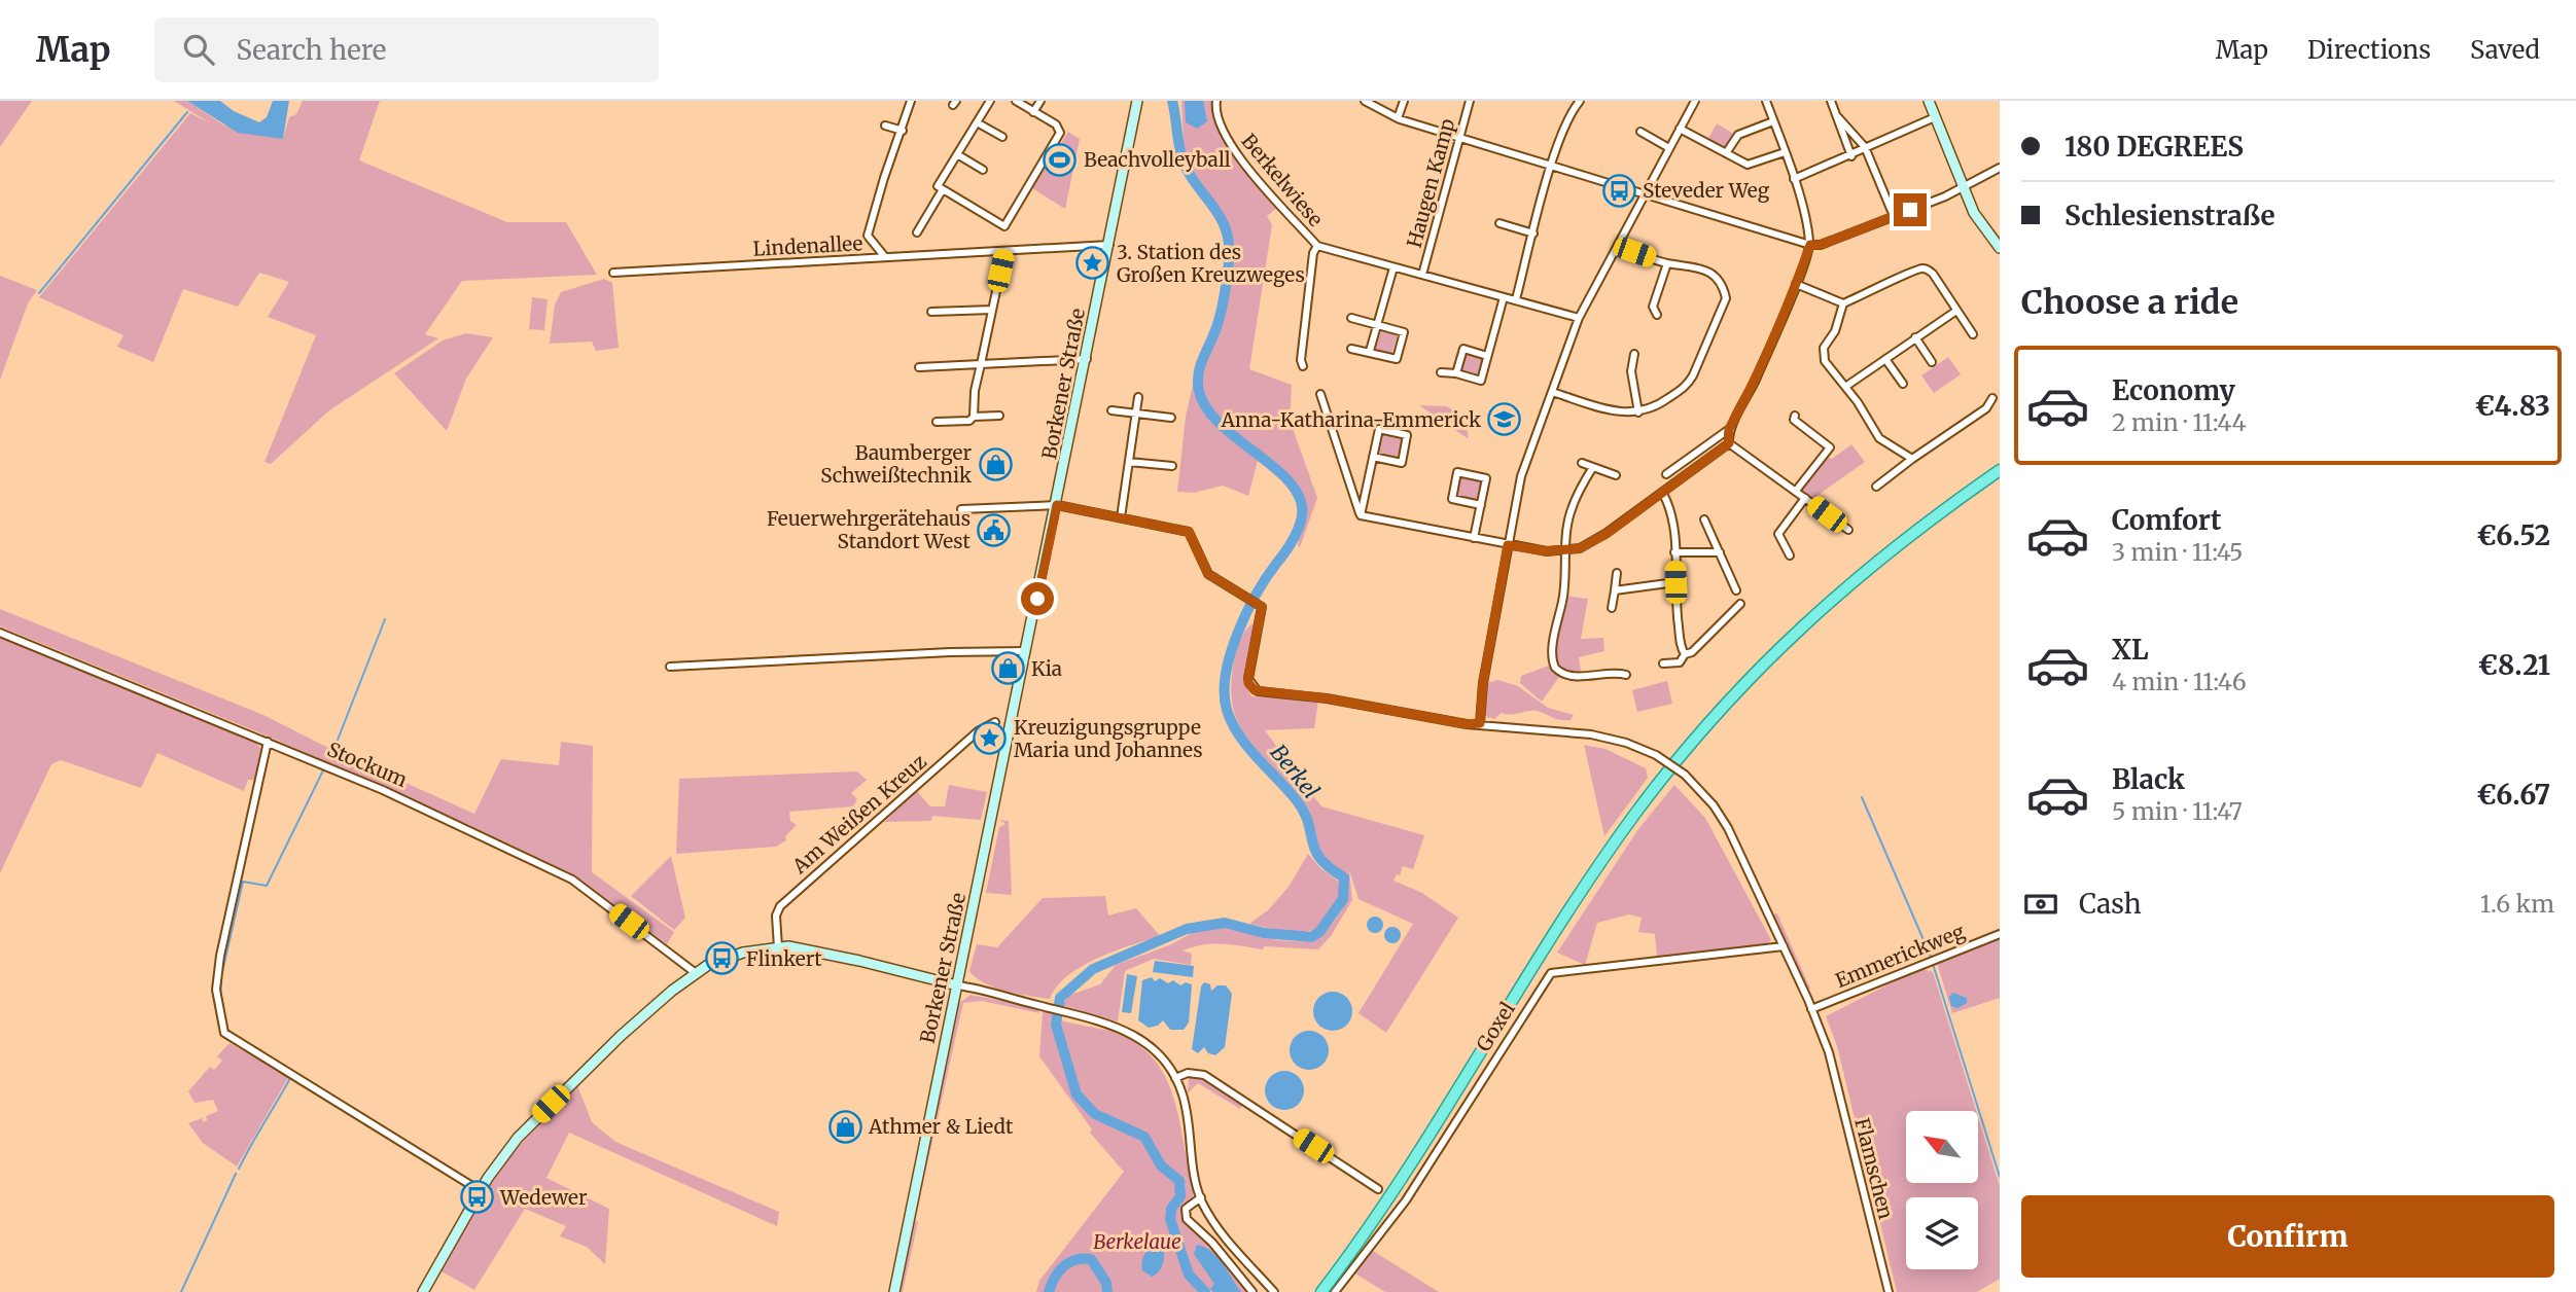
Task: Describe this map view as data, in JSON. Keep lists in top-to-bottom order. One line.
{"streets":{"street":["Berkelwiese","Haugen Kamp","Lindenallee","Borkener Straße","Stockum","Am Weißen Kreuz","Emmerickweg","Goxel","Flamschen"]},"crossings":[["Lindenallee","Borkener Straße"],["Emmerickweg","Flamschen"],["Goxel","Flamschen"]],"water":["Berkel"],"parks":["Berkelaue"],"places":{"sports":["Beachvolleyball"],"bus stop":["Steveder Weg","Flinkert","Wedewer"],"place":["3. Station des Großen Kreuzweges","Kreuzigungsgruppe Maria und Johannes"],"school or university":["Anna-Katharina-Emmerick"],"shop":["Baumberger Schweißtechnik","Kia","Athmer & Liedt"],"public building":["Feuerwehrgerätehaus Standort West"]},"north":"top left","page":{"header":"Map","search":"Search here","nav":["Map","Directions","Saved"],"banner":["180 DEGREES","Schlesienstraße"],"heading":"Choose a ride","list":[{"name":"Economy","note":"2 min · 11:44","value":"€4.83"},{"name":"Comfort","note":"3 min · 11:45","value":"€6.52"},{"name":"XL","note":"4 min · 11:46","value":"€8.21"},{"name":"Black","note":"5 min · 11:47","value":"€6.67"}],"pay":["Cash","1.6 km"],"buttons":"Confirm"}}
